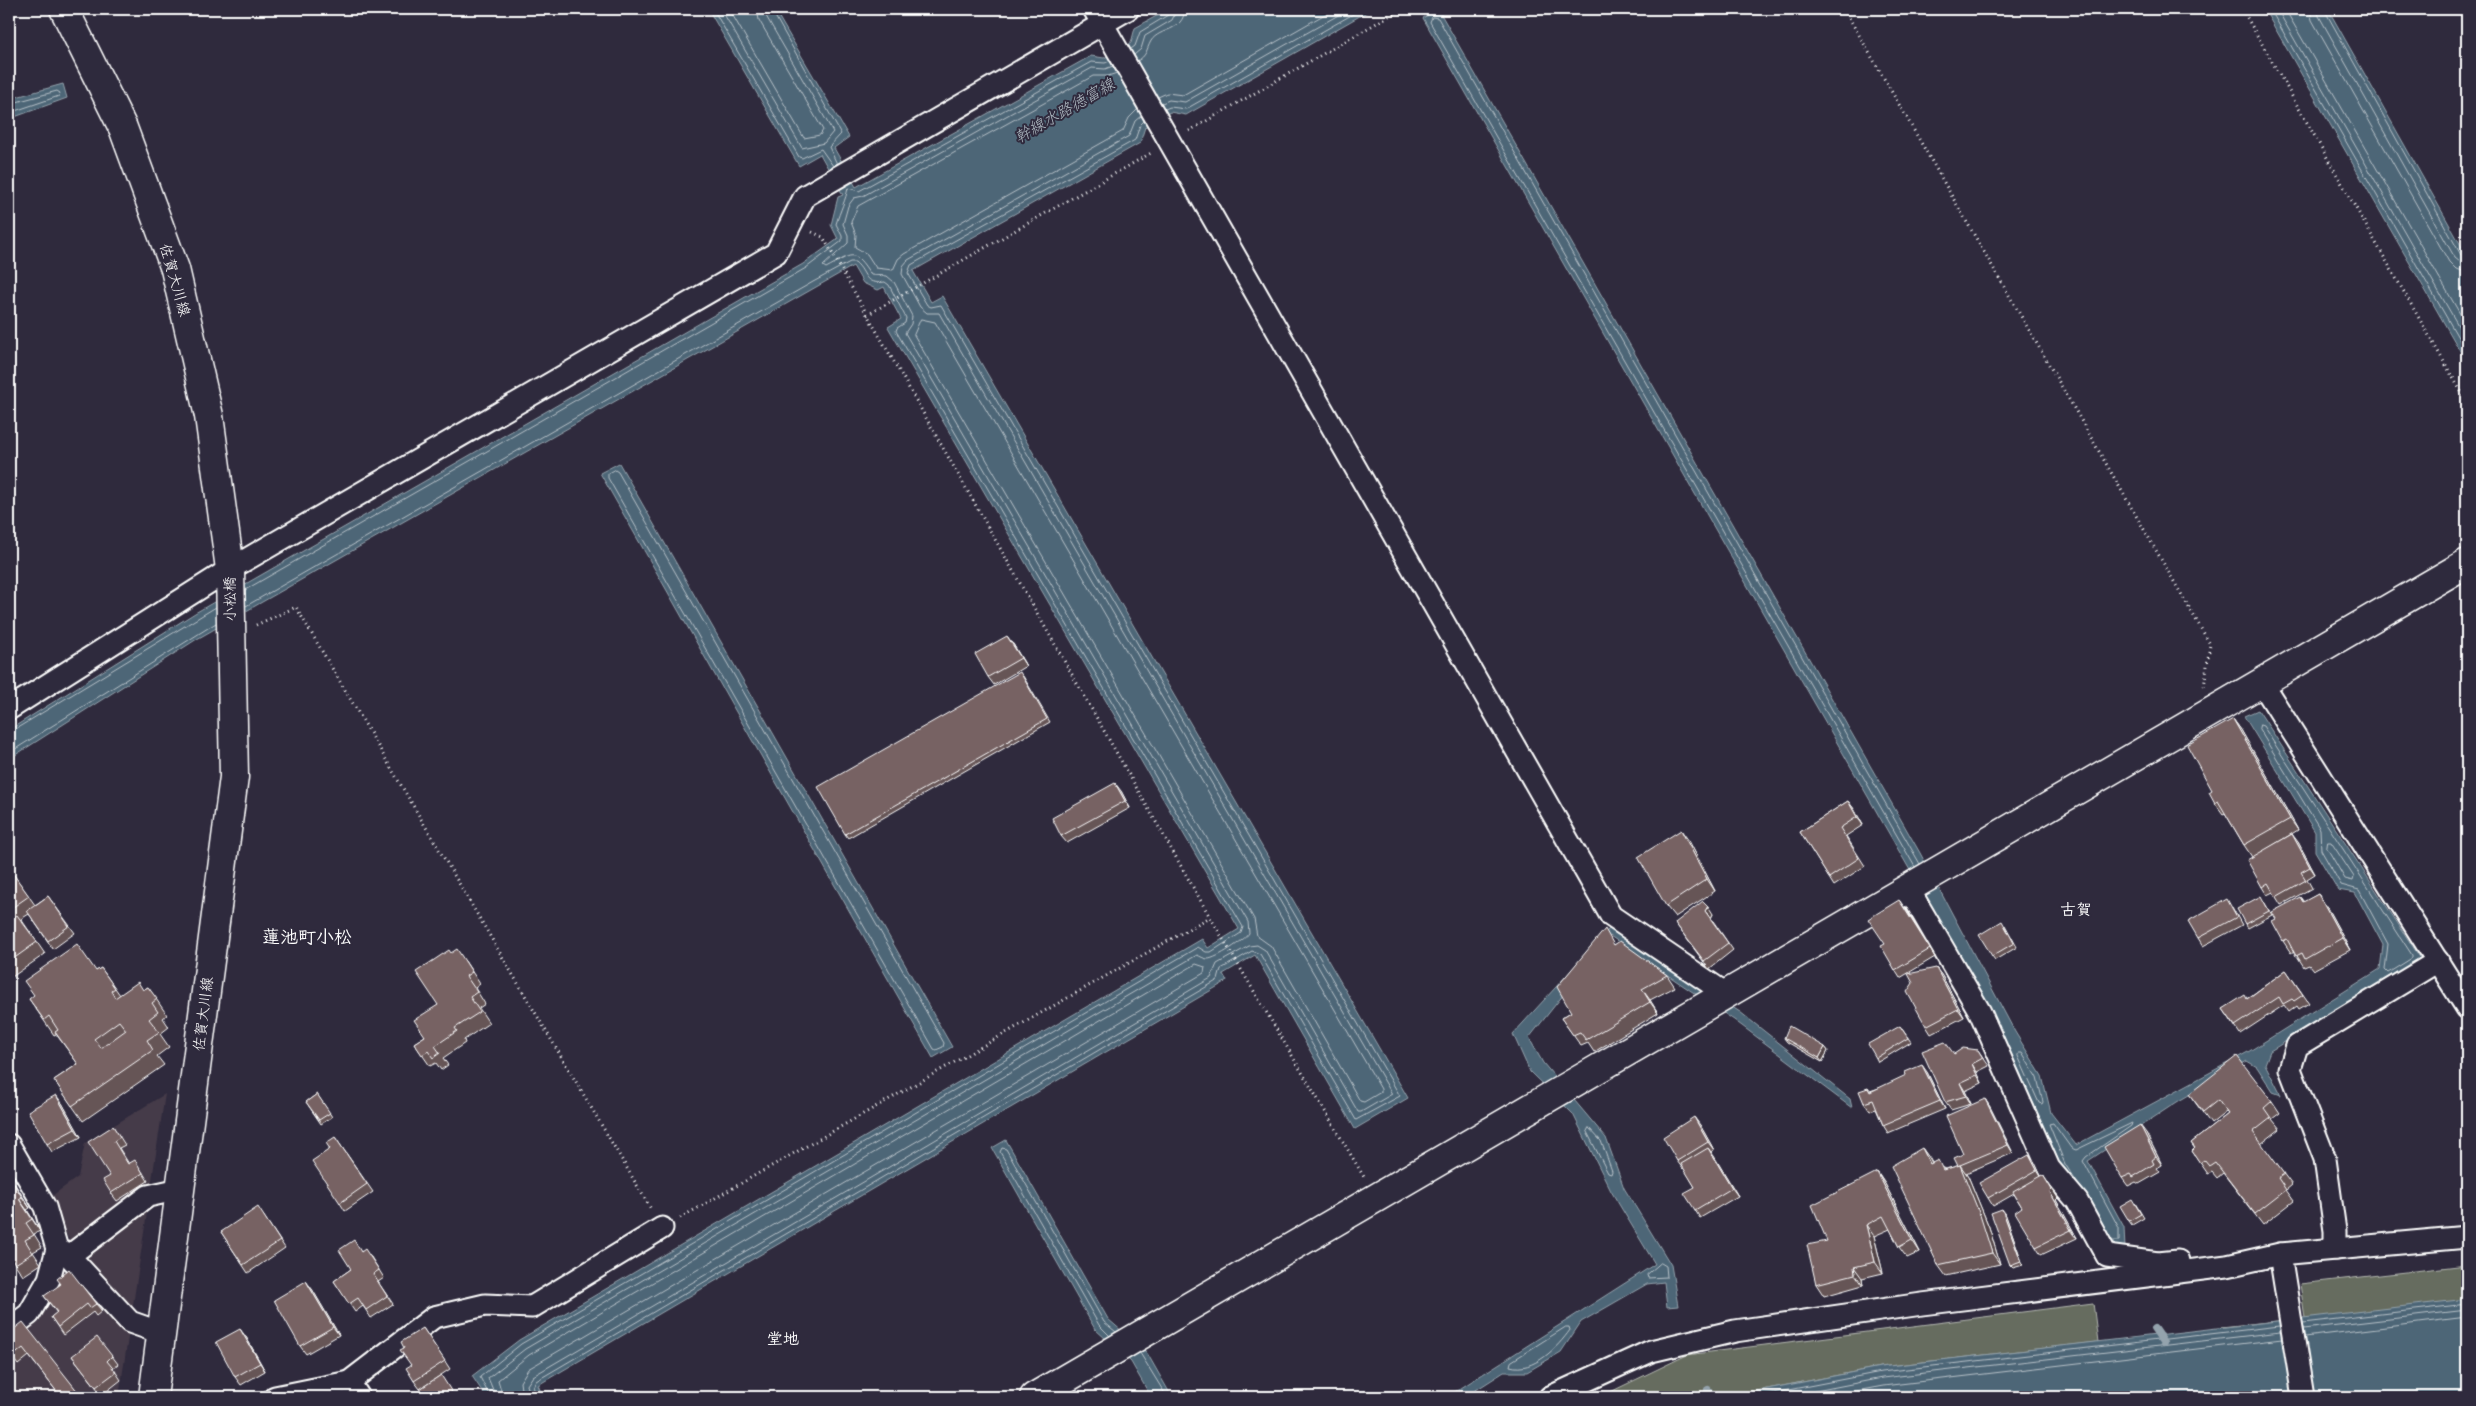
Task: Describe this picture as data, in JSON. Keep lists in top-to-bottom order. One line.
{"streets":{"street":["佐賀大川線","小松橋"]},"crossings":[["佐賀大川線","小松橋"]],"districts":["古賀","蓮池町小松","堂地"],"water":["幹線水路徳富線"]}
